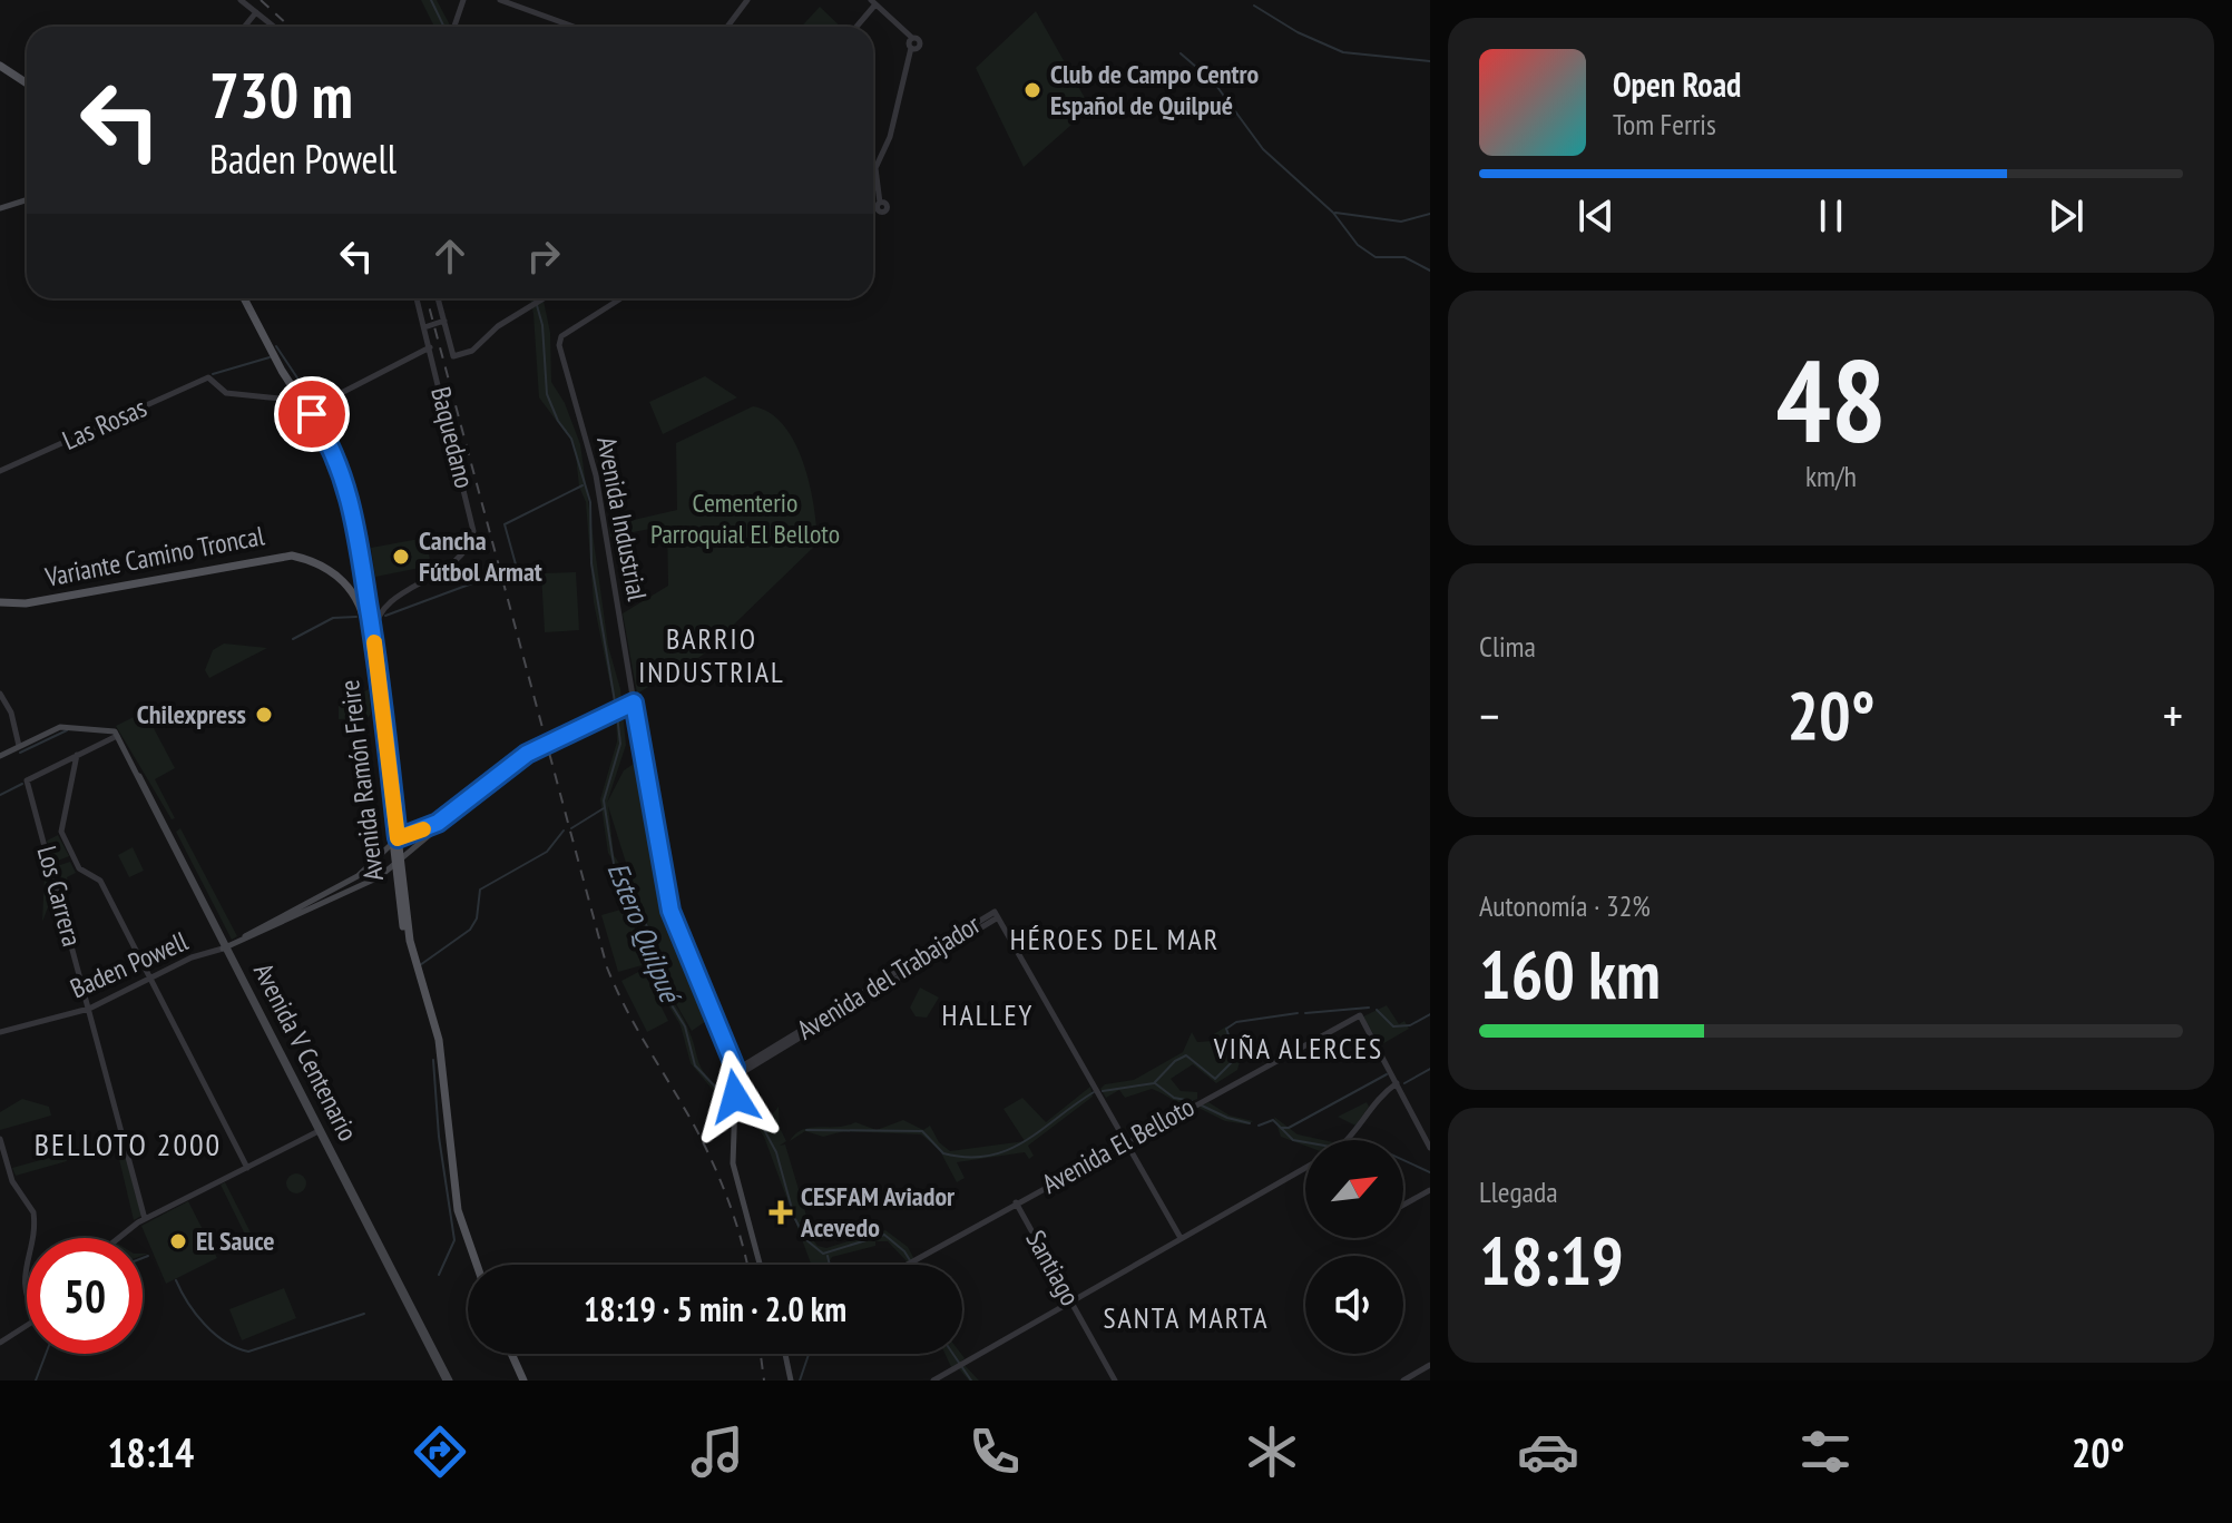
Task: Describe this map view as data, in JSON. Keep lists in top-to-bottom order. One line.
{"streets":{"main road":["Avenida Industrial","Variante Camino Troncal","Avenida Ramón Freire","Baden Powell","Avenida V Centenario"],"street":["Las Rosas","Baquedano","Los Carrera","Avenida del Trabajador","Avenida El Belloto","Santiago"]},"crossings":[["Las Rosas","Avenida Ramón Freire"],["Baquedano","Avenida Ramón Freire"],["Avenida Industrial","Baden Powell"],["Avenida Industrial","Avenida del Trabajador"],["Variante Camino Troncal","Avenida Ramón Freire"],["Avenida Ramón Freire","Baden Powell"],["Los Carrera","Baden Powell"],["Baden Powell","Avenida V Centenario"],["Avenida del Trabajador","Avenida El Belloto"],["Avenida El Belloto","Santiago"]],"districts":["BARRIO INDUSTRIAL","HÉROES DEL MAR","HALLEY","VIÑA ALERCES","BELLOTO 2000","SANTA MARTA"],"water":["Estero Quilpué"],"parks":["Cementerio Parroquial El Belloto"],"places":{"other":["Club de Campo Centro Español de Quilpué","Cancha Fútbol Armat","Chilexpress","El Sauce"],"health":["CESFAM Aviador Acevedo"]},"north":"top right","page":{"turn":["730 m","Baden Powell"],"song":["Open Road","Tom Ferris"],"tile":[["48","km/h"],"Clima",["Autonomía · 32%","160 km"],["Llegada","18:19"]],"heat":["−","20°","+"],"limit":"50","trip":"18:19 · 5 min · 2.0 km","tabs":["18:14","20°"]}}
